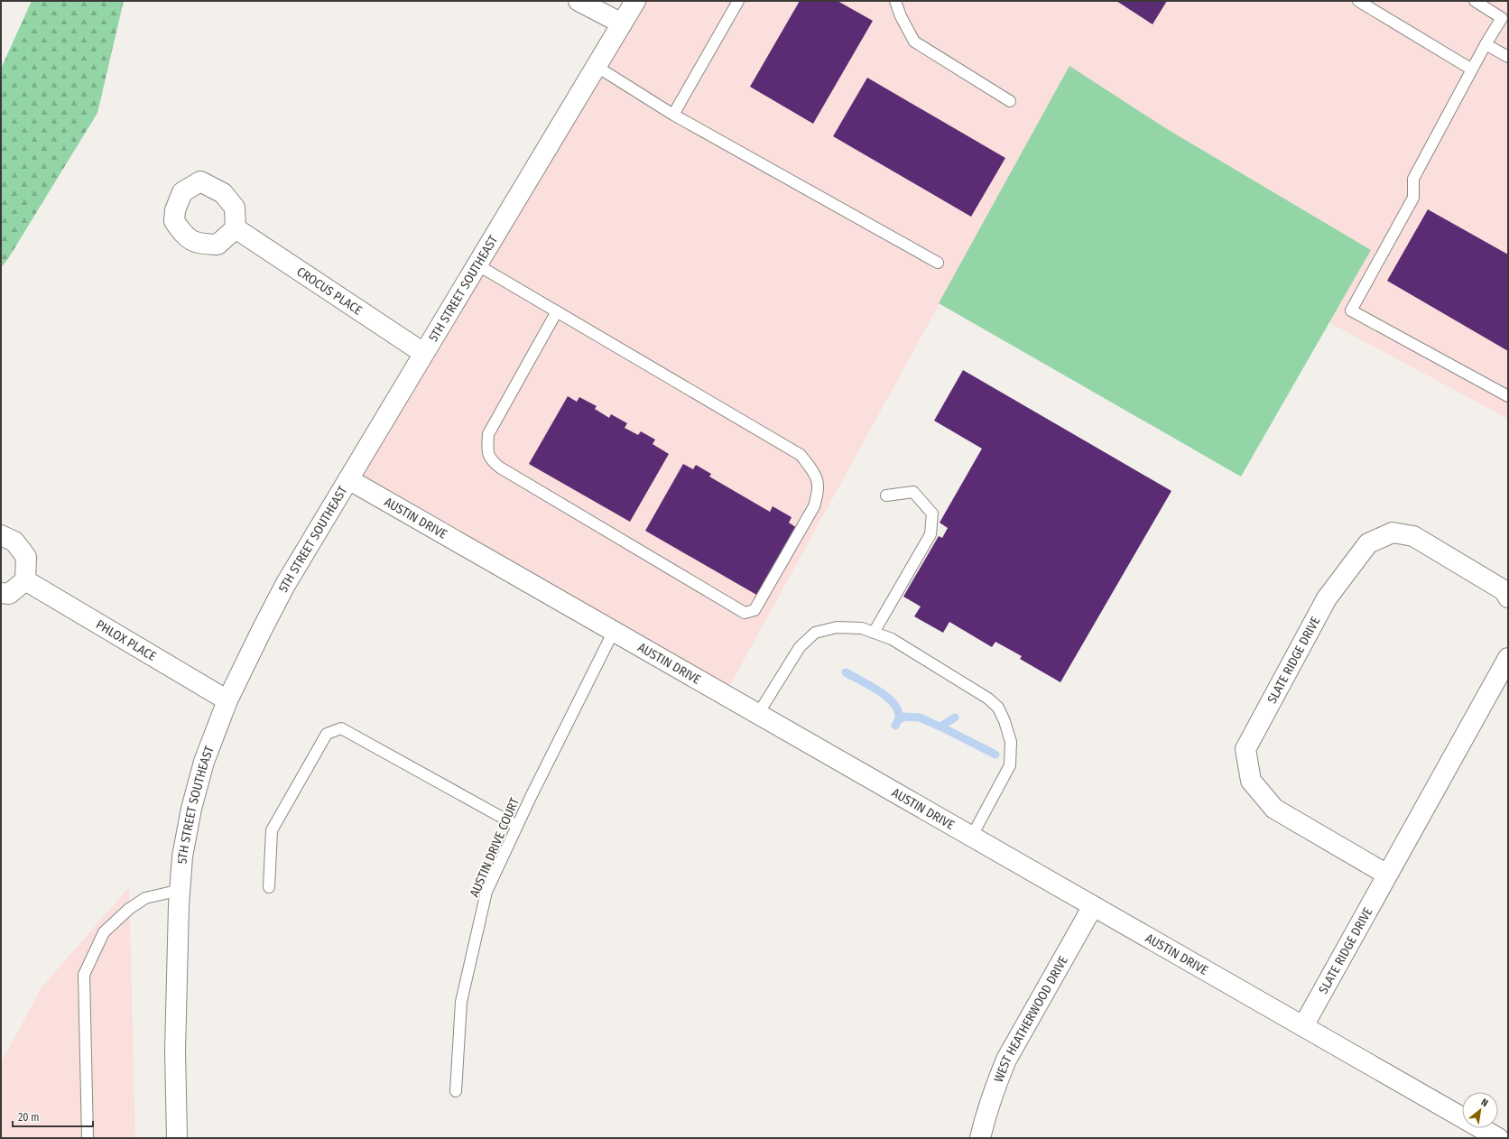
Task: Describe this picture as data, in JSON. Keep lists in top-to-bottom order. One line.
{"streets":{"street":["5TH STREET SOUTHEAST","CROCUS PLACE","AUSTIN DRIVE","PHLOX PLACE","SLATE RIDGE DRIVE","WEST HEATHERWOOD DRIVE"],"lane":["AUSTIN DRIVE COURT"]},"crossings":[["5TH STREET SOUTHEAST","CROCUS PLACE"],["5TH STREET SOUTHEAST","AUSTIN DRIVE"],["5TH STREET SOUTHEAST","PHLOX PLACE"],["AUSTIN DRIVE","SLATE RIDGE DRIVE"],["AUSTIN DRIVE","AUSTIN DRIVE COURT"],["AUSTIN DRIVE","WEST HEATHERWOOD DRIVE"]],"scale_bar":"20 m","north":"top right"}
